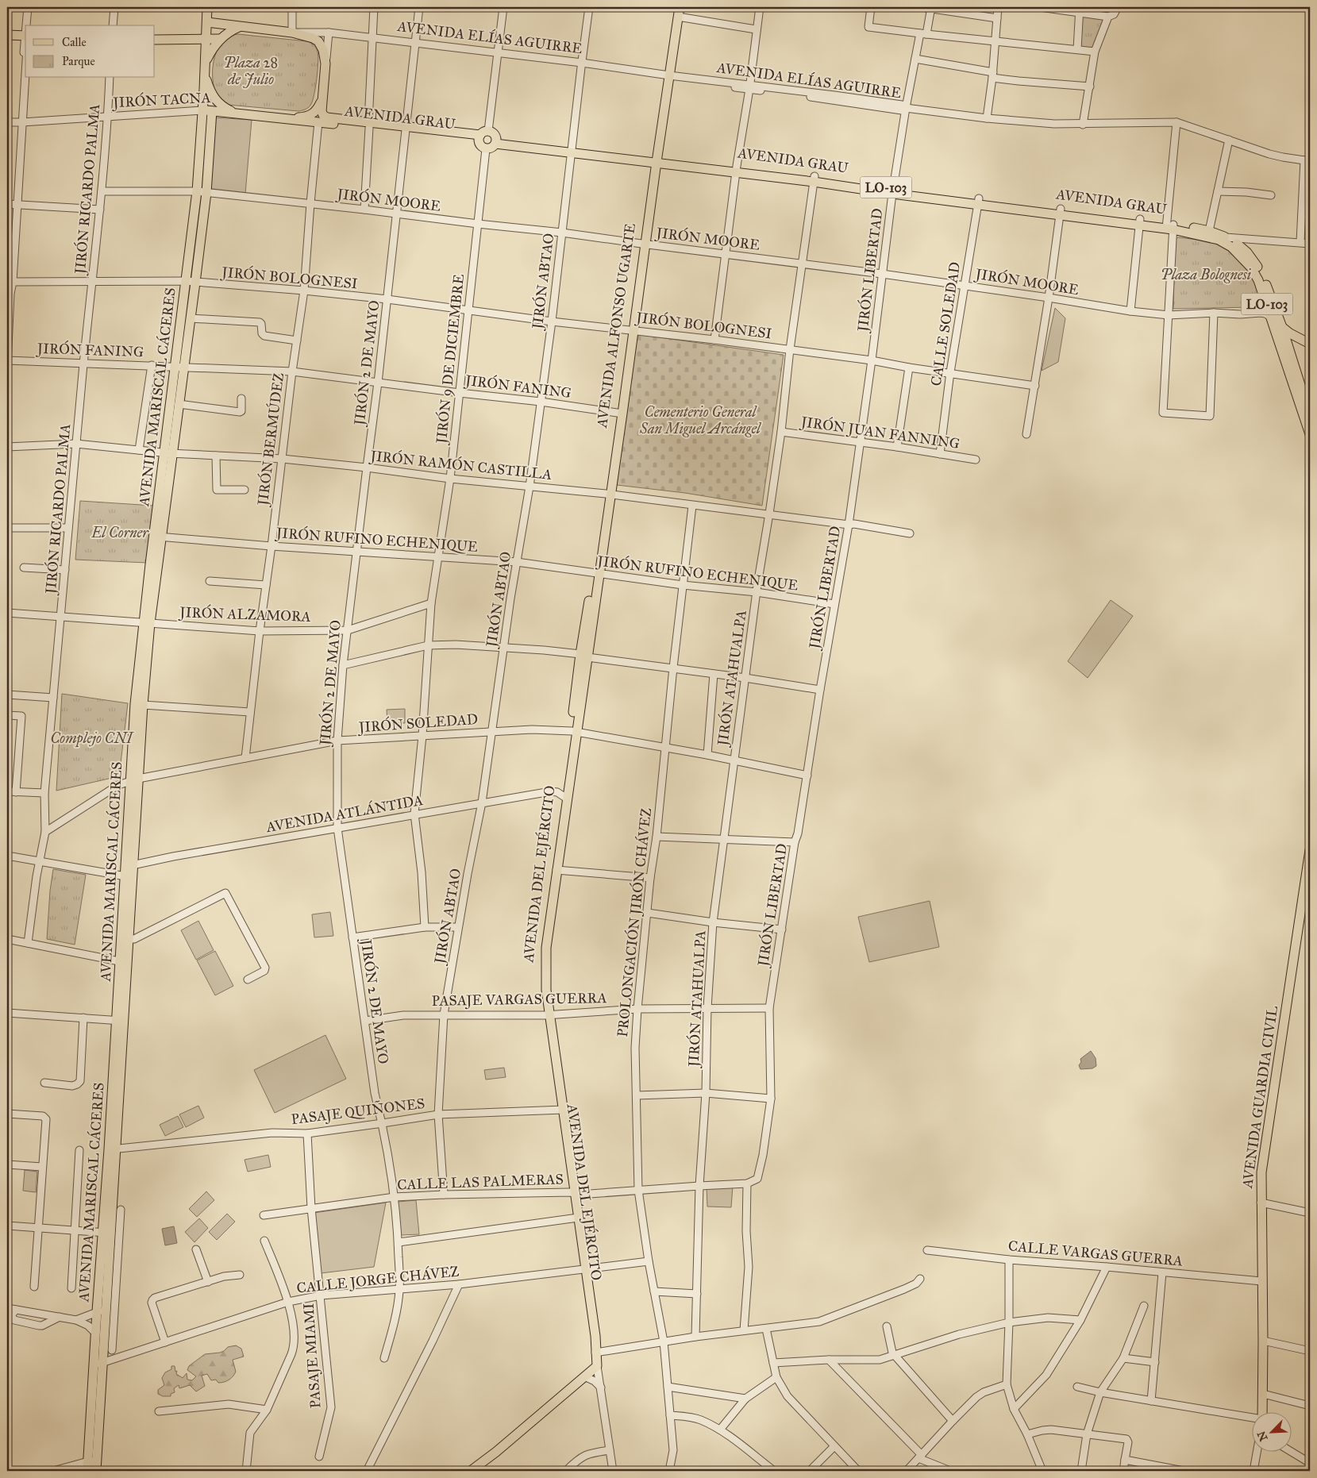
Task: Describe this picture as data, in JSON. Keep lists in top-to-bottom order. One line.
{"streets":{"main road":["AVENIDA ELÍAS AGUIRRE","JIRÓN TACNA","AVENIDA GRAU","LO-103","AVENIDA ALFONSO UGARTE","AVENIDA MARISCAL CÁCERES","AVENIDA DEL EJÉRCITO","AVENIDA GUARDIA CIVIL"],"street":["JIRÓN RICARDO PALMA","JIRÓN MOORE","JIRÓN LIBERTAD","JIRÓN BOLOGNESI","JIRÓN ABTAO","CALLE SOLEDAD","JIRÓN FANING","JIRÓN 9 DE DICIEMBRE","JIRÓN 2 DE MAYO","JIRÓN JUAN FANNING","JIRÓN BERMÚDEZ","JIRÓN RAMÓN CASTILLA","JIRÓN RUFINO ECHENIQUE","JIRÓN ALZAMORA","JIRÓN ATAHUALPA","JIRÓN SOLEDAD","AVENIDA ATLÁNTIDA","PROLONGACIÓN JIRÓN CHÁVEZ","PASAJE VARGAS GUERRA","PASAJE QUIÑONES","CALLE LAS PALMERAS","CALLE VARGAS GUERRA","CALLE JORGE CHÁVEZ","PASAJE MIAMI"]},"crossings":[["AVENIDA ELÍAS AGUIRRE","JIRÓN TACNA"],["AVENIDA ELÍAS AGUIRRE","AVENIDA GRAU"],["AVENIDA ELÍAS AGUIRRE","JIRÓN LIBERTAD"],["AVENIDA ELÍAS AGUIRRE","JIRÓN ABTAO"],["AVENIDA ELÍAS AGUIRRE","AVENIDA ALFONSO UGARTE"],["AVENIDA ELÍAS AGUIRRE","JIRÓN 2 DE MAYO"],["AVENIDA ELÍAS AGUIRRE","AVENIDA MARISCAL CÁCERES"],["JIRÓN TACNA","AVENIDA GRAU"],["JIRÓN TACNA","JIRÓN RICARDO PALMA"],["JIRÓN TACNA","AVENIDA MARISCAL CÁCERES"],["JIRÓN TACNA","JIRÓN BERMÚDEZ"],["AVENIDA GRAU","LO-103"],["AVENIDA GRAU","JIRÓN LIBERTAD"],["AVENIDA GRAU","JIRÓN ABTAO"],["AVENIDA GRAU","CALLE SOLEDAD"],["AVENIDA GRAU","AVENIDA ALFONSO UGARTE"],["AVENIDA GRAU","JIRÓN 9 DE DICIEMBRE"],["AVENIDA GRAU","JIRÓN 2 DE MAYO"],["AVENIDA GRAU","AVENIDA MARISCAL CÁCERES"],["AVENIDA GRAU","JIRÓN BERMÚDEZ"],["AVENIDA GRAU","JIRÓN ATAHUALPA"],["LO-103","JIRÓN MOORE"],["JIRÓN RICARDO PALMA","JIRÓN MOORE"],["JIRÓN RICARDO PALMA","JIRÓN BOLOGNESI"],["JIRÓN RICARDO PALMA","JIRÓN FANING"],["JIRÓN RICARDO PALMA","JIRÓN RAMÓN CASTILLA"],["JIRÓN RICARDO PALMA","JIRÓN ALZAMORA"],["JIRÓN RICARDO PALMA","JIRÓN SOLEDAD"],["JIRÓN MOORE","JIRÓN LIBERTAD"],["JIRÓN MOORE","JIRÓN ABTAO"],["JIRÓN MOORE","CALLE SOLEDAD"],["JIRÓN MOORE","AVENIDA ALFONSO UGARTE"],["JIRÓN MOORE","JIRÓN 9 DE DICIEMBRE"],["JIRÓN MOORE","JIRÓN 2 DE MAYO"],["JIRÓN MOORE","AVENIDA MARISCAL CÁCERES"],["JIRÓN MOORE","JIRÓN BERMÚDEZ"],["JIRÓN MOORE","JIRÓN ATAHUALPA"],["JIRÓN LIBERTAD","JIRÓN BOLOGNESI"],["JIRÓN LIBERTAD","JIRÓN JUAN FANNING"],["JIRÓN LIBERTAD","JIRÓN RAMÓN CASTILLA"],["JIRÓN LIBERTAD","JIRÓN RUFINO ECHENIQUE"],["JIRÓN LIBERTAD","JIRÓN SOLEDAD"],["JIRÓN LIBERTAD","PASAJE VARGAS GUERRA"],["JIRÓN LIBERTAD","CALLE LAS PALMERAS"],["JIRÓN BOLOGNESI","JIRÓN ABTAO"],["JIRÓN BOLOGNESI","CALLE SOLEDAD"],["JIRÓN BOLOGNESI","AVENIDA ALFONSO UGARTE"],["JIRÓN BOLOGNESI","JIRÓN 9 DE DICIEMBRE"],["JIRÓN BOLOGNESI","JIRÓN 2 DE MAYO"],["JIRÓN BOLOGNESI","AVENIDA MARISCAL CÁCERES"],["JIRÓN BOLOGNESI","JIRÓN BERMÚDEZ"],["JIRÓN BOLOGNESI","JIRÓN ATAHUALPA"],["JIRÓN ABTAO","JIRÓN FANING"],["JIRÓN ABTAO","JIRÓN RAMÓN CASTILLA"],["JIRÓN ABTAO","JIRÓN RUFINO ECHENIQUE"],["JIRÓN ABTAO","JIRÓN SOLEDAD"],["JIRÓN ABTAO","AVENIDA ATLÁNTIDA"],["JIRÓN ABTAO","PASAJE VARGAS GUERRA"],["JIRÓN ABTAO","PASAJE QUIÑONES"],["JIRÓN ABTAO","CALLE LAS PALMERAS"],["CALLE SOLEDAD","JIRÓN JUAN FANNING"],["AVENIDA ALFONSO UGARTE","JIRÓN FANING"],["AVENIDA ALFONSO UGARTE","JIRÓN RAMÓN CASTILLA"],["AVENIDA ALFONSO UGARTE","AVENIDA DEL EJÉRCITO"],["JIRÓN FANING","JIRÓN 9 DE DICIEMBRE"],["JIRÓN FANING","JIRÓN 2 DE MAYO"],["JIRÓN FANING","AVENIDA MARISCAL CÁCERES"],["JIRÓN FANING","JIRÓN BERMÚDEZ"],["JIRÓN 9 DE DICIEMBRE","JIRÓN RAMÓN CASTILLA"],["JIRÓN 9 DE DICIEMBRE","JIRÓN RUFINO ECHENIQUE"],["JIRÓN 9 DE DICIEMBRE","JIRÓN ALZAMORA"],["JIRÓN 9 DE DICIEMBRE","JIRÓN SOLEDAD"],["JIRÓN 9 DE DICIEMBRE","AVENIDA ATLÁNTIDA"],["JIRÓN 2 DE MAYO","JIRÓN RAMÓN CASTILLA"],["JIRÓN 2 DE MAYO","JIRÓN RUFINO ECHENIQUE"],["JIRÓN 2 DE MAYO","JIRÓN ALZAMORA"],["JIRÓN 2 DE MAYO","JIRÓN SOLEDAD"],["JIRÓN 2 DE MAYO","AVENIDA ATLÁNTIDA"],["JIRÓN 2 DE MAYO","PASAJE VARGAS GUERRA"],["JIRÓN 2 DE MAYO","PASAJE QUIÑONES"],["JIRÓN 2 DE MAYO","CALLE LAS PALMERAS"],["JIRÓN 2 DE MAYO","CALLE JORGE CHÁVEZ"],["AVENIDA MARISCAL CÁCERES","JIRÓN RAMÓN CASTILLA"],["AVENIDA MARISCAL CÁCERES","JIRÓN RUFINO ECHENIQUE"],["AVENIDA MARISCAL CÁCERES","JIRÓN ALZAMORA"],["AVENIDA MARISCAL CÁCERES","JIRÓN SOLEDAD"],["AVENIDA MARISCAL CÁCERES","AVENIDA ATLÁNTIDA"],["AVENIDA MARISCAL CÁCERES","PASAJE QUIÑONES"],["AVENIDA MARISCAL CÁCERES","CALLE JORGE CHÁVEZ"],["JIRÓN JUAN FANNING","JIRÓN ATAHUALPA"],["JIRÓN BERMÚDEZ","JIRÓN RAMÓN CASTILLA"],["JIRÓN BERMÚDEZ","JIRÓN RUFINO ECHENIQUE"],["JIRÓN BERMÚDEZ","JIRÓN ALZAMORA"],["JIRÓN BERMÚDEZ","JIRÓN SOLEDAD"],["JIRÓN RAMÓN CASTILLA","JIRÓN ATAHUALPA"],["JIRÓN RAMÓN CASTILLA","AVENIDA DEL EJÉRCITO"],["JIRÓN RAMÓN CASTILLA","PROLONGACIÓN JIRÓN CHÁVEZ"],["JIRÓN RUFINO ECHENIQUE","JIRÓN ATAHUALPA"],["JIRÓN RUFINO ECHENIQUE","AVENIDA DEL EJÉRCITO"],["JIRÓN RUFINO ECHENIQUE","PROLONGACIÓN JIRÓN CHÁVEZ"],["JIRÓN ATAHUALPA","JIRÓN SOLEDAD"],["JIRÓN ATAHUALPA","PASAJE VARGAS GUERRA"],["JIRÓN ATAHUALPA","CALLE LAS PALMERAS"],["JIRÓN SOLEDAD","AVENIDA DEL EJÉRCITO"],["JIRÓN SOLEDAD","PROLONGACIÓN JIRÓN CHÁVEZ"],["AVENIDA ATLÁNTIDA","AVENIDA DEL EJÉRCITO"],["AVENIDA DEL EJÉRCITO","PASAJE VARGAS GUERRA"],["AVENIDA DEL EJÉRCITO","PASAJE QUIÑONES"],["AVENIDA DEL EJÉRCITO","CALLE LAS PALMERAS"],["AVENIDA DEL EJÉRCITO","CALLE JORGE CHÁVEZ"],["PROLONGACIÓN JIRÓN CHÁVEZ","PASAJE VARGAS GUERRA"],["PROLONGACIÓN JIRÓN CHÁVEZ","CALLE LAS PALMERAS"],["PROLONGACIÓN JIRÓN CHÁVEZ","CALLE JORGE CHÁVEZ"],["AVENIDA GUARDIA CIVIL","CALLE VARGAS GUERRA"],["PASAJE QUIÑONES","PASAJE MIAMI"],["CALLE LAS PALMERAS","PASAJE MIAMI"],["CALLE JORGE CHÁVEZ","PASAJE MIAMI"]],"parks":["Plaza 28 de Julio","Plaza Bolognesi","Cementerio General San Miguel Arcángel","El Corner","Complejo CNI"],"legend":["Calle","Parque"],"north":"bottom left"}
